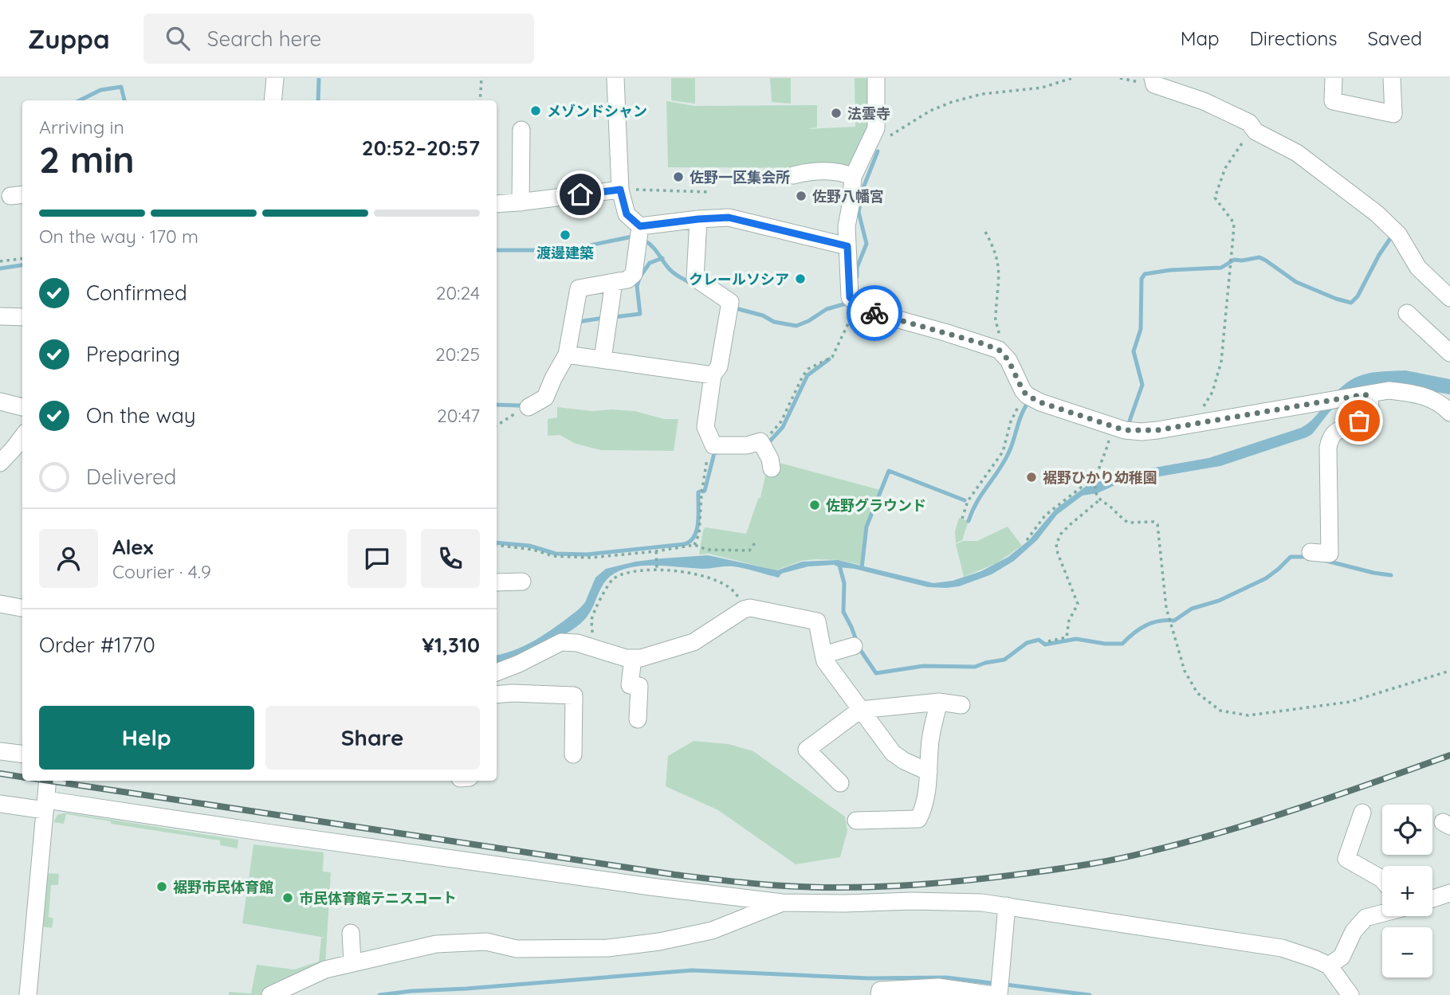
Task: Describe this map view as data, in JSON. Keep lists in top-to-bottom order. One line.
{"places":["メゾンドシャン","法雲寺","佐野一区集会所","佐野八幡宮","渡邊建築","クレールソシア","裾野ひかり幼稚園","佐野グラウンド","裾野市民体育館","市民体育館テニスコート"],"page":{"header":"Zuppa","search":"Search here","nav":["Map","Directions","Saved"],"heading":["2 min","Arriving in","20:52–20:57"],"panel":["Alex","Courier · 4.9","Order #1770","¥1,310"],"bar":"On the way · 170 m","list":[["Confirmed","20:24"],["Preparing","20:25"],["On the way","20:47"],"Delivered"],"buttons":["Help","Share"],"map_buttons":["+","−"]}}
